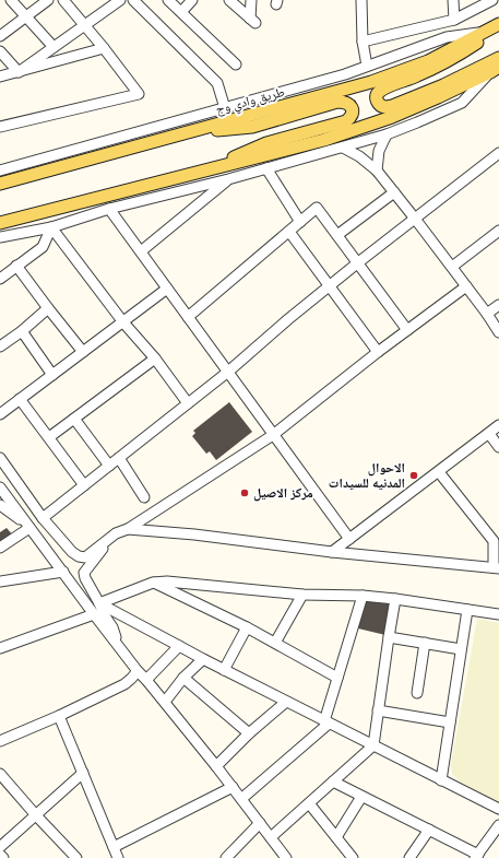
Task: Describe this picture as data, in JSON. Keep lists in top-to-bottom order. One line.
{"streets":{"main road":["طريق وادي وج"]},"places":["الاحوال المدنيه للسيدات","مركز الاصيل"]}
